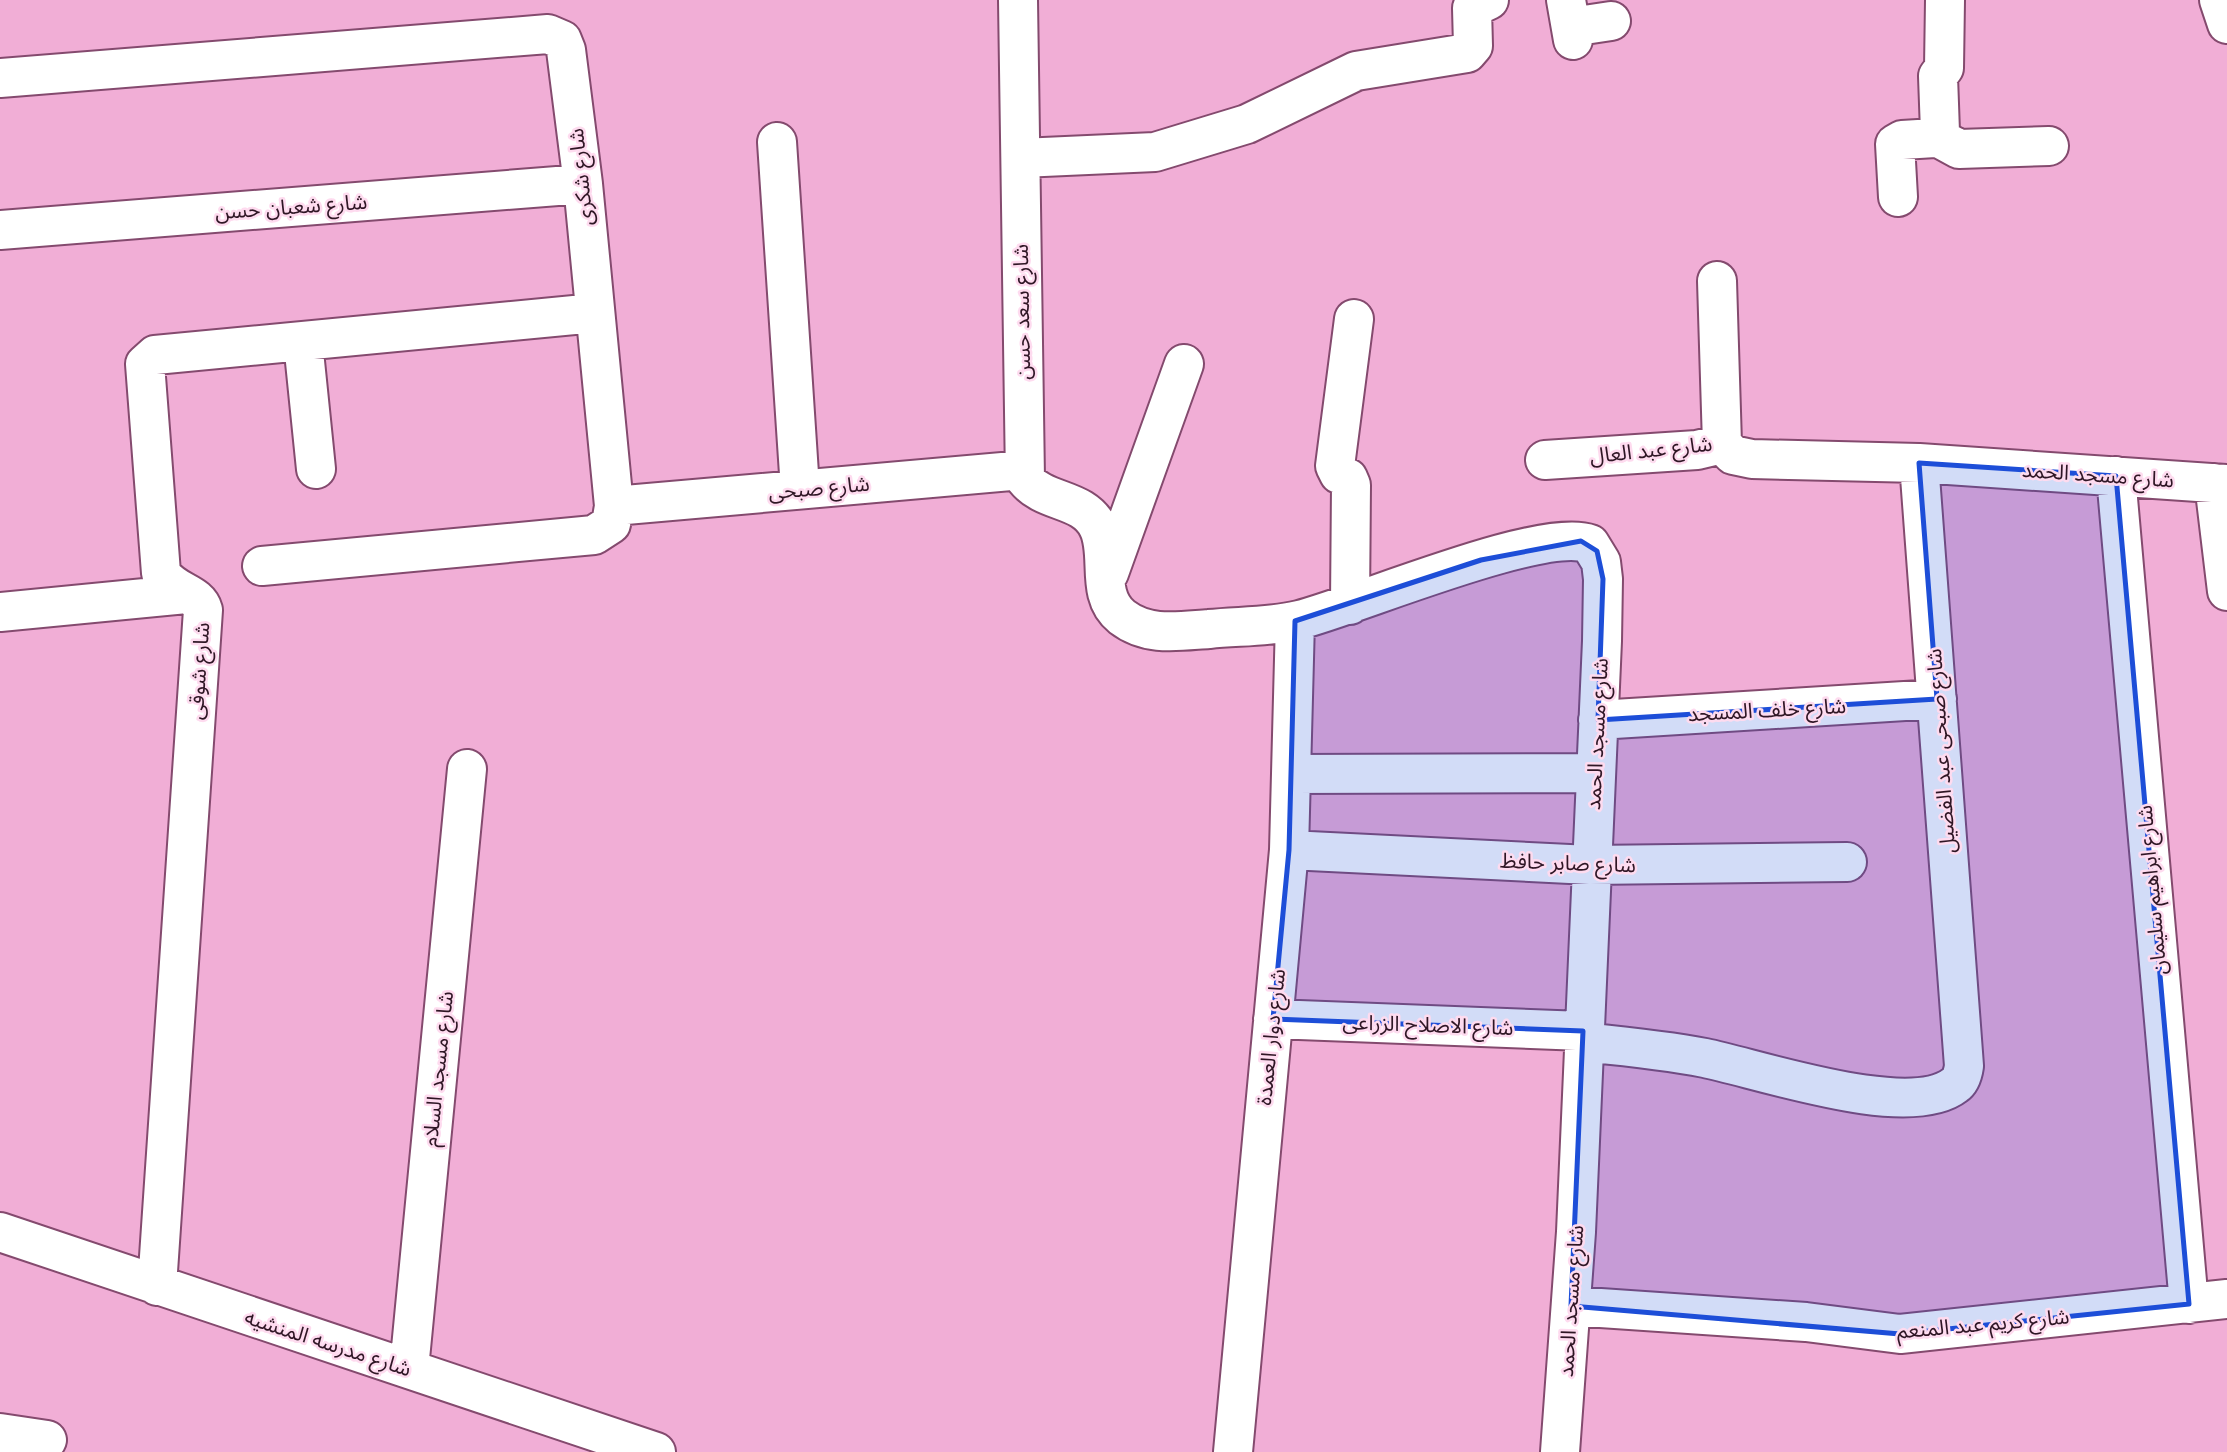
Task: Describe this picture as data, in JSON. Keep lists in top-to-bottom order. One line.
{"streets":{"street":["شارع شكرى","شارع شعبان حسن","شارع سعد حسن","شارع عبد العال","شارع مسجد الحمد","شارع صبحى","شارع شوقى","شارع خلف المسجد","شارع صبحى عبد الفضيل","شارع صابر حافظ","شارع ابراهيم سليمان","شارع الاصلاح الزراعى","شارع دوار العمدة","شارع مسجد السلام","شارع كريم عبد المنعم","شارع مدرسه المنشيه"]},"crossings":[["شارع شكرى","شارع شعبان حسن"],["شارع شكرى","شارع صبحى"],["شارع شكرى","شارع شوقى"],["شارع سعد حسن","شارع صبحى"],["شارع عبد العال","شارع مسجد الحمد"],["شارع مسجد الحمد","شارع خلف المسجد"],["شارع مسجد الحمد","شارع صبحى عبد الفضيل"],["شارع مسجد الحمد","شارع صابر حافظ"],["شارع مسجد الحمد","شارع ابراهيم سليمان"],["شارع مسجد الحمد","شارع الاصلاح الزراعى"],["شارع مسجد الحمد","شارع دوار العمدة"],["شارع مسجد الحمد","شارع كريم عبد المنعم"],["شارع شوقى","شارع مدرسه المنشيه"],["شارع خلف المسجد","شارع صبحى عبد الفضيل"],["شارع صبحى عبد الفضيل","شارع الاصلاح الزراعى"],["شارع صابر حافظ","شارع دوار العمدة"],["شارع ابراهيم سليمان","شارع كريم عبد المنعم"],["شارع الاصلاح الزراعى","شارع دوار العمدة"],["شارع مسجد السلام","شارع مدرسه المنشيه"]]}
